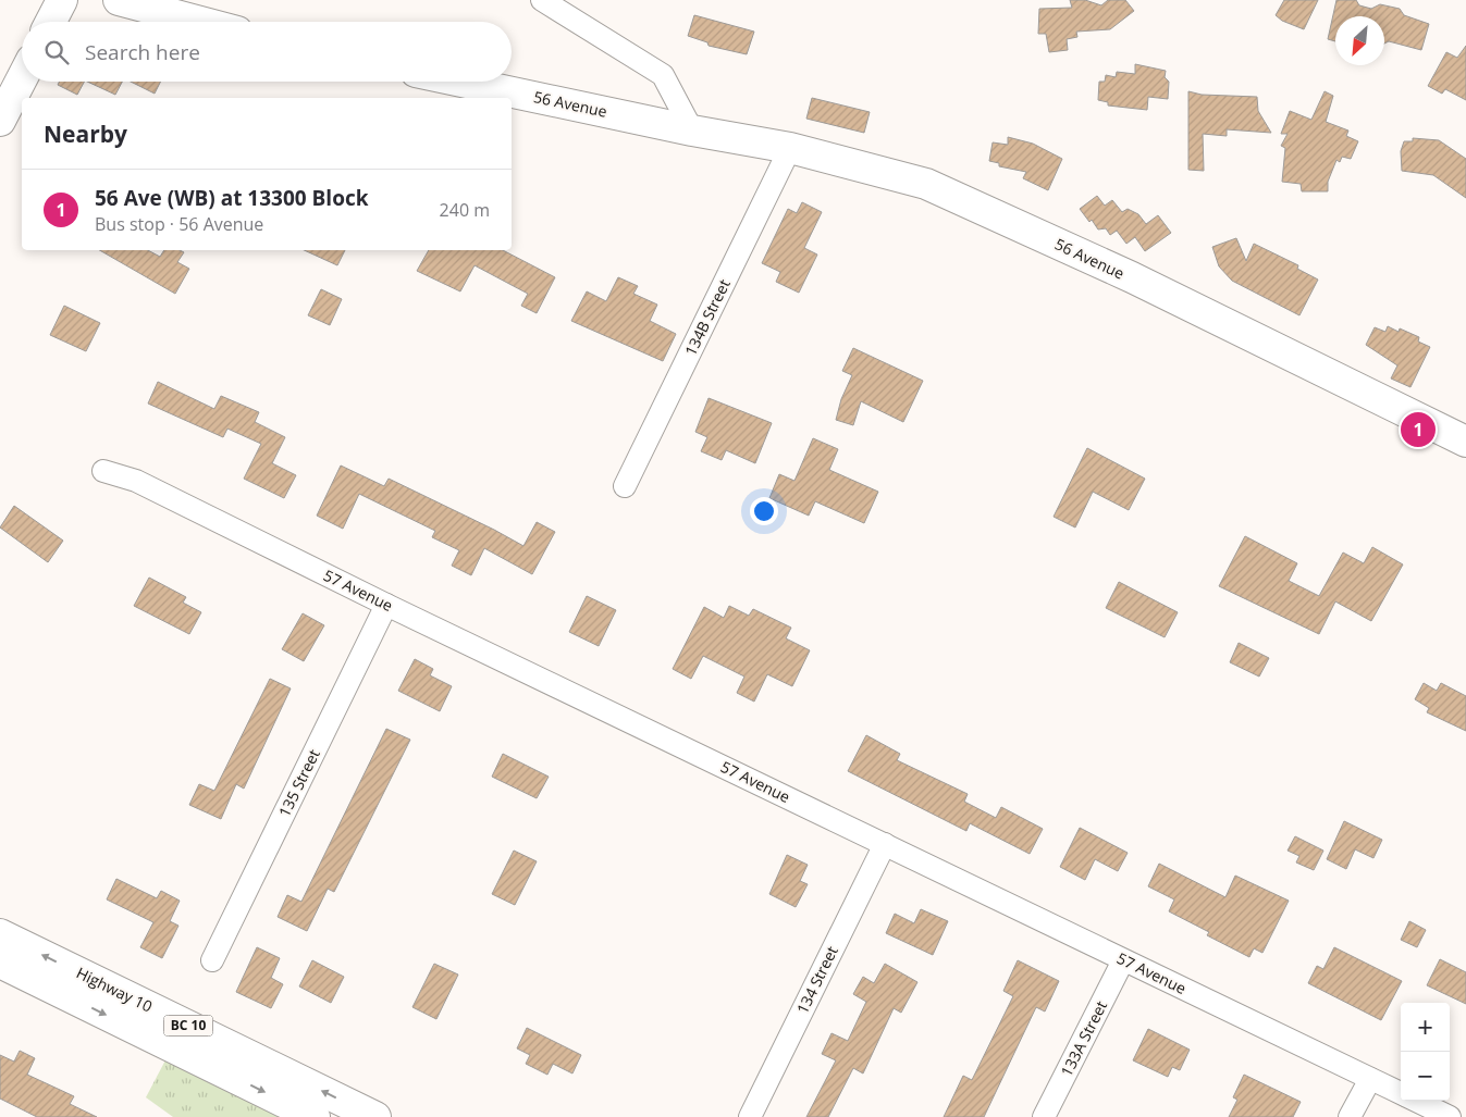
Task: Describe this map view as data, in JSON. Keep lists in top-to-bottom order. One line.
{"streets":{"main road":["56 Avenue","Highway 10","BC 10"],"street":["134B Street","57 Avenue","135 Street","134 Street","133A Street"]},"crossings":[["56 Avenue","134B Street"],["57 Avenue","135 Street"],["57 Avenue","134 Street"],["57 Avenue","133A Street"]],"north":"bottom left","page":{"search":"Search here","heading":"Nearby","list":[{"mark":"1","name":"56 Ave (WB) at 13300 Block","note":"Bus stop · 56 Avenue","value":"240 m"}],"pins":"1","map_buttons":["+","−"]}}
